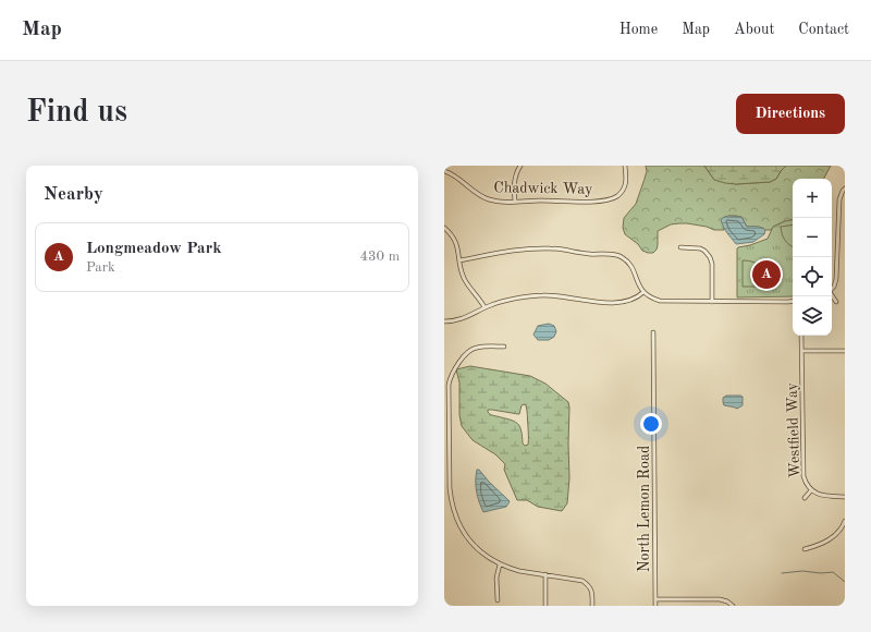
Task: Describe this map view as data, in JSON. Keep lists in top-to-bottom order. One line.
{"streets":{"street":["Chadwick Way","Westfield Way","North Lemon Road"]},"page":{"header":"Map","nav":["Home","Map","About","Contact"],"buttons":"Directions","title":"Find us","heading":"Nearby","map_buttons":["+","−"],"list":[{"mark":"A","name":"Longmeadow Park","note":"Park","value":"430 m"}],"pins":"A"}}
